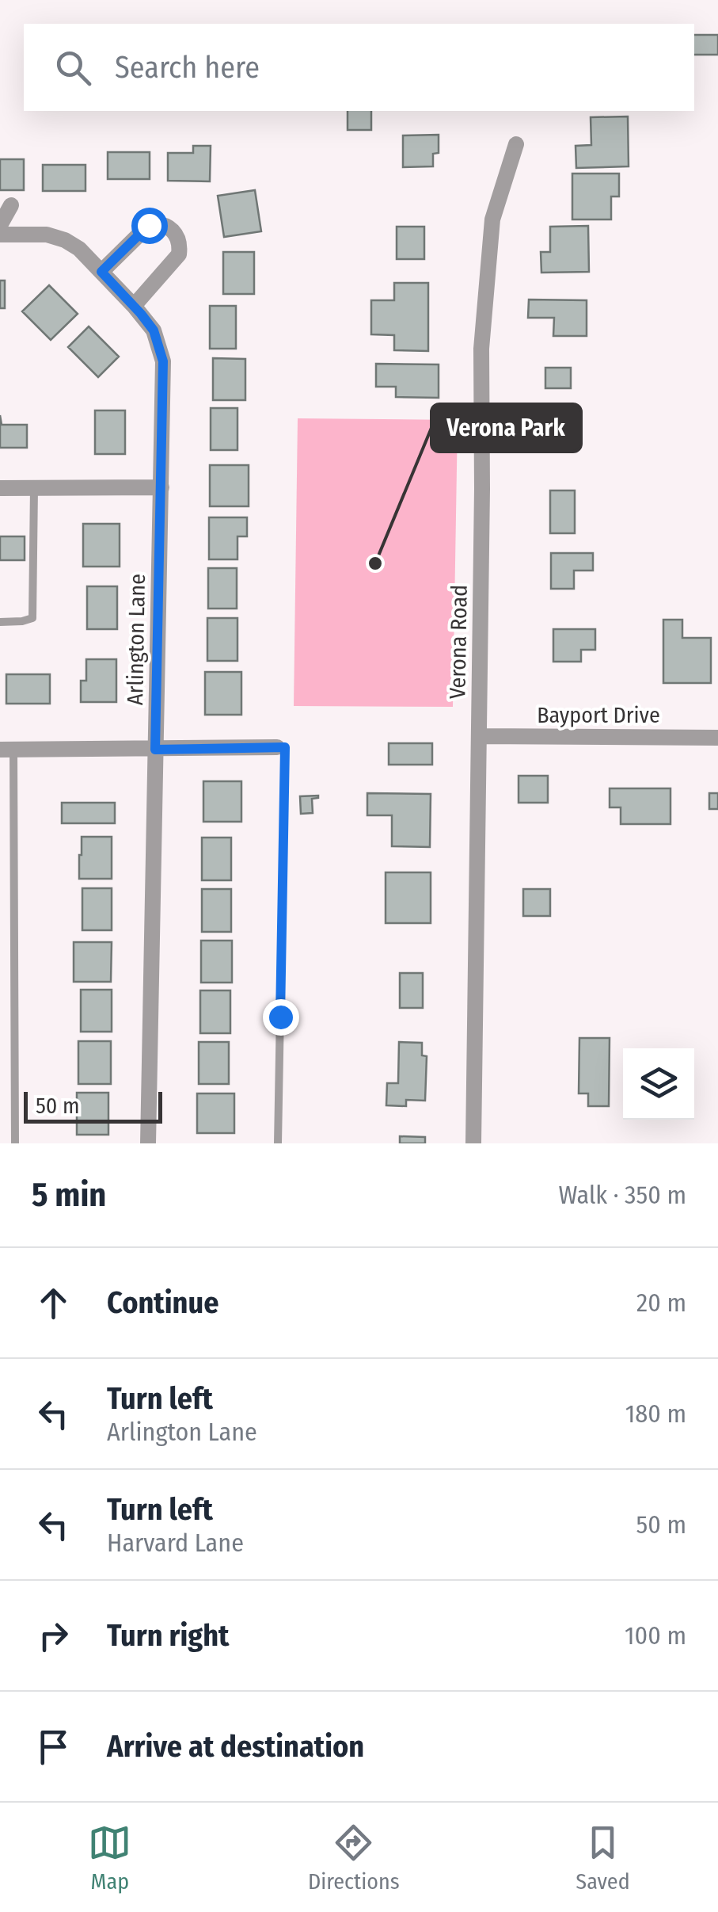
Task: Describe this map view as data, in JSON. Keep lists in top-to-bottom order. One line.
{"streets":{"street":["Arlington Lane","Verona Road","Bayport Drive"]},"crossings":[["Verona Road","Bayport Drive"]],"places":["Verona Park"],"scale_bar":"50 m","page":{"search":"Search here","scale":"50 m","heading":["5 min","Walk · 350 m"],"list":[["Continue","20 m"],["Turn left","Arlington Lane","180 m"],["Turn left","Harvard Lane","50 m"],["Turn right","100 m"],"Arrive at destination"],"nav":["Map","Directions","Saved"]}}
